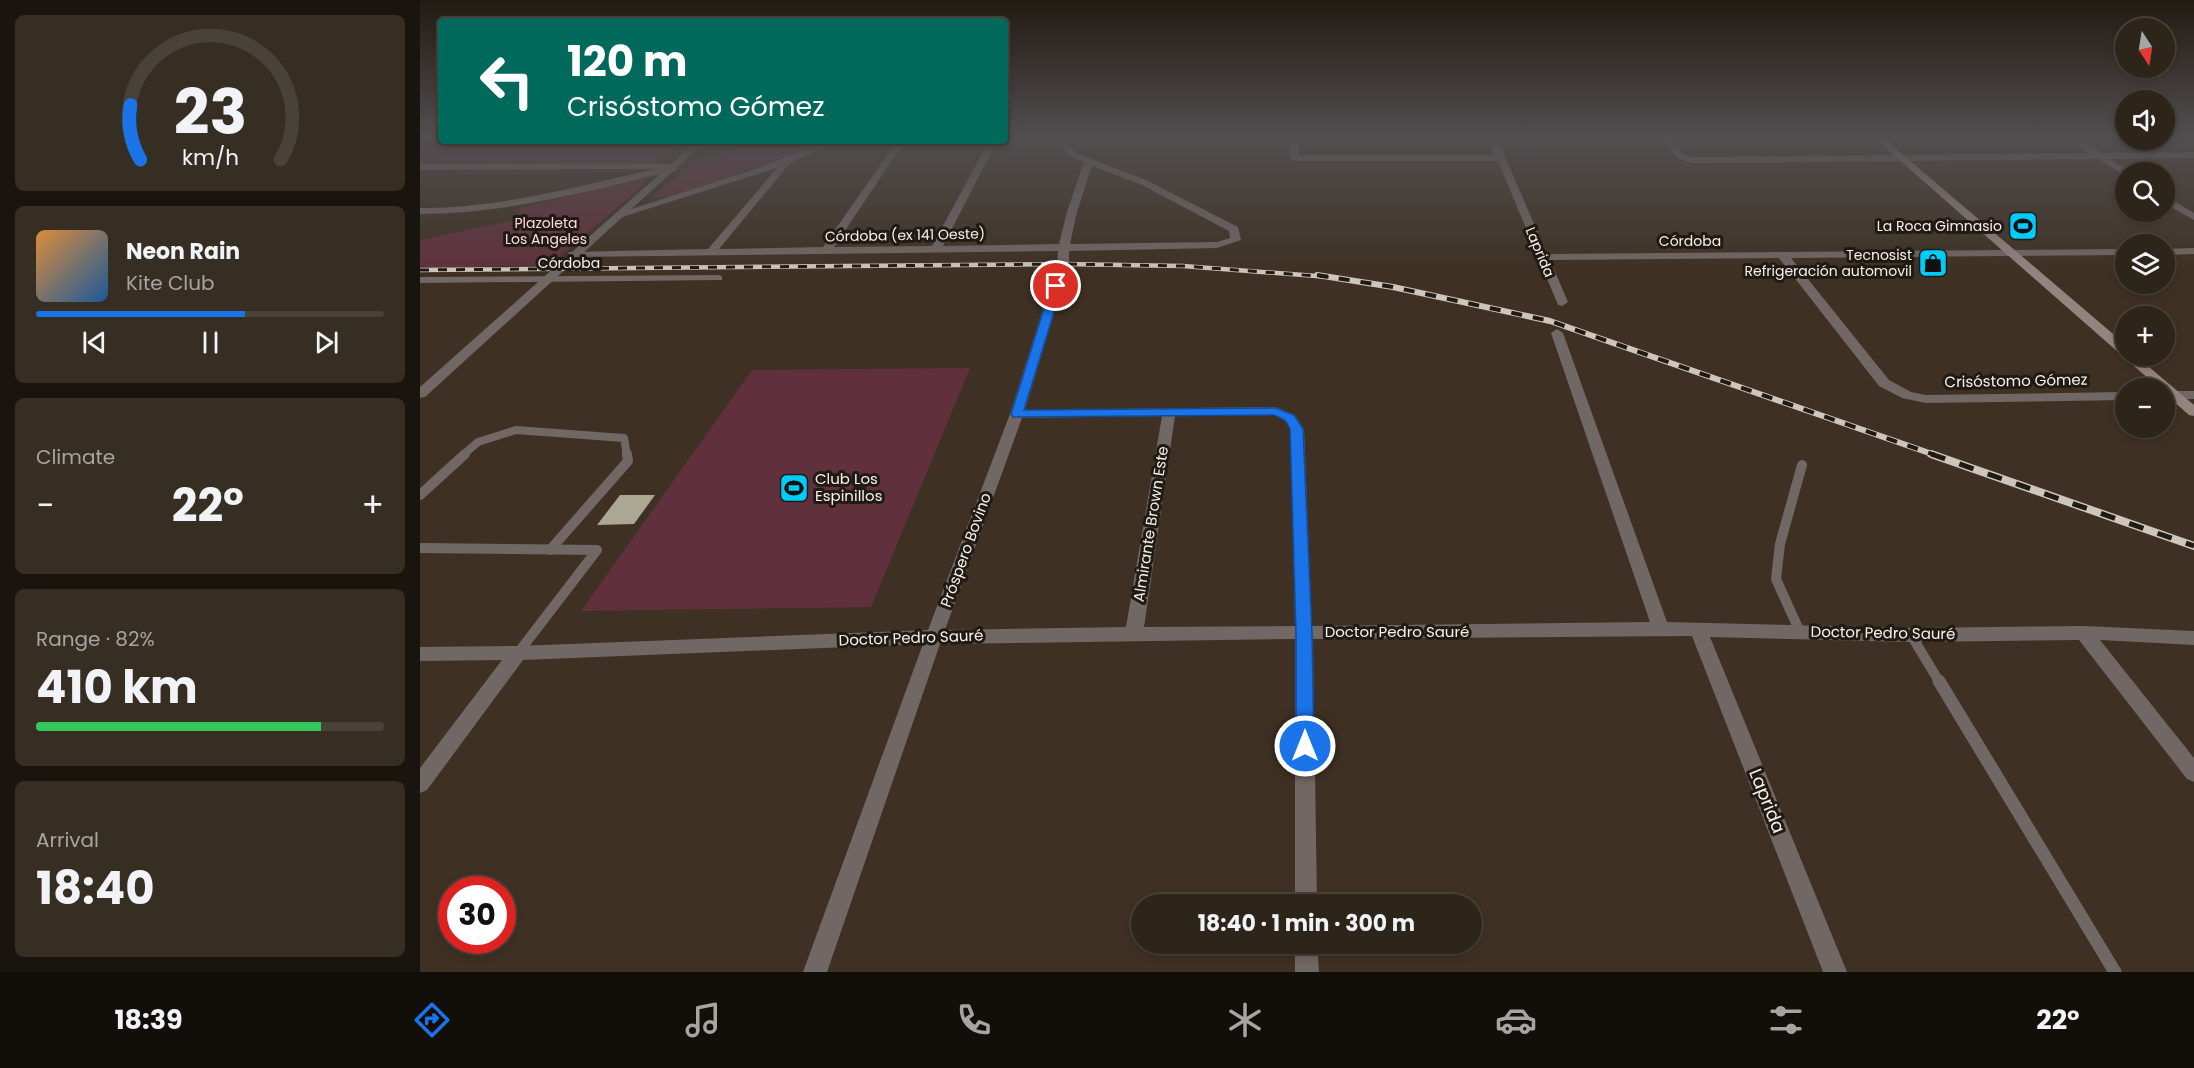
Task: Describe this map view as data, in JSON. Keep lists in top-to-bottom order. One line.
{"streets":{"street":["Córdoba (ex 141 Oeste)","Córdoba","Laprida","Crisóstomo Gómez","Almirante Brown Este","Próspero Bovino","Doctor Pedro Sauré"]},"crossings":[["Córdoba (ex 141 Oeste)","Próspero Bovino"],["Córdoba","Laprida"],["Córdoba","Crisóstomo Gómez"],["Laprida","Doctor Pedro Sauré"],["Almirante Brown Este","Doctor Pedro Sauré"],["Próspero Bovino","Doctor Pedro Sauré"]],"parks":["Plazoleta Los Angeles"],"places":{"sports":["La Roca Gimnasio","Club Los Espinillos"],"shop":["Tecnosist Refrigeración automovil"]},"north":"bottom","page":{"map_buttons":["+","−"],"turn":["120 m","Crisóstomo Gómez"],"song":["Neon Rain","Kite Club"],"tile":["Climate",["Range · 82%","410 km"],["Arrival","18:40"]],"heat":["−","22°","+"],"limit":"30","trip":"18:40 · 1 min · 300 m","tabs":["18:39","22°"],"gauge":["23","km/h"]}}
